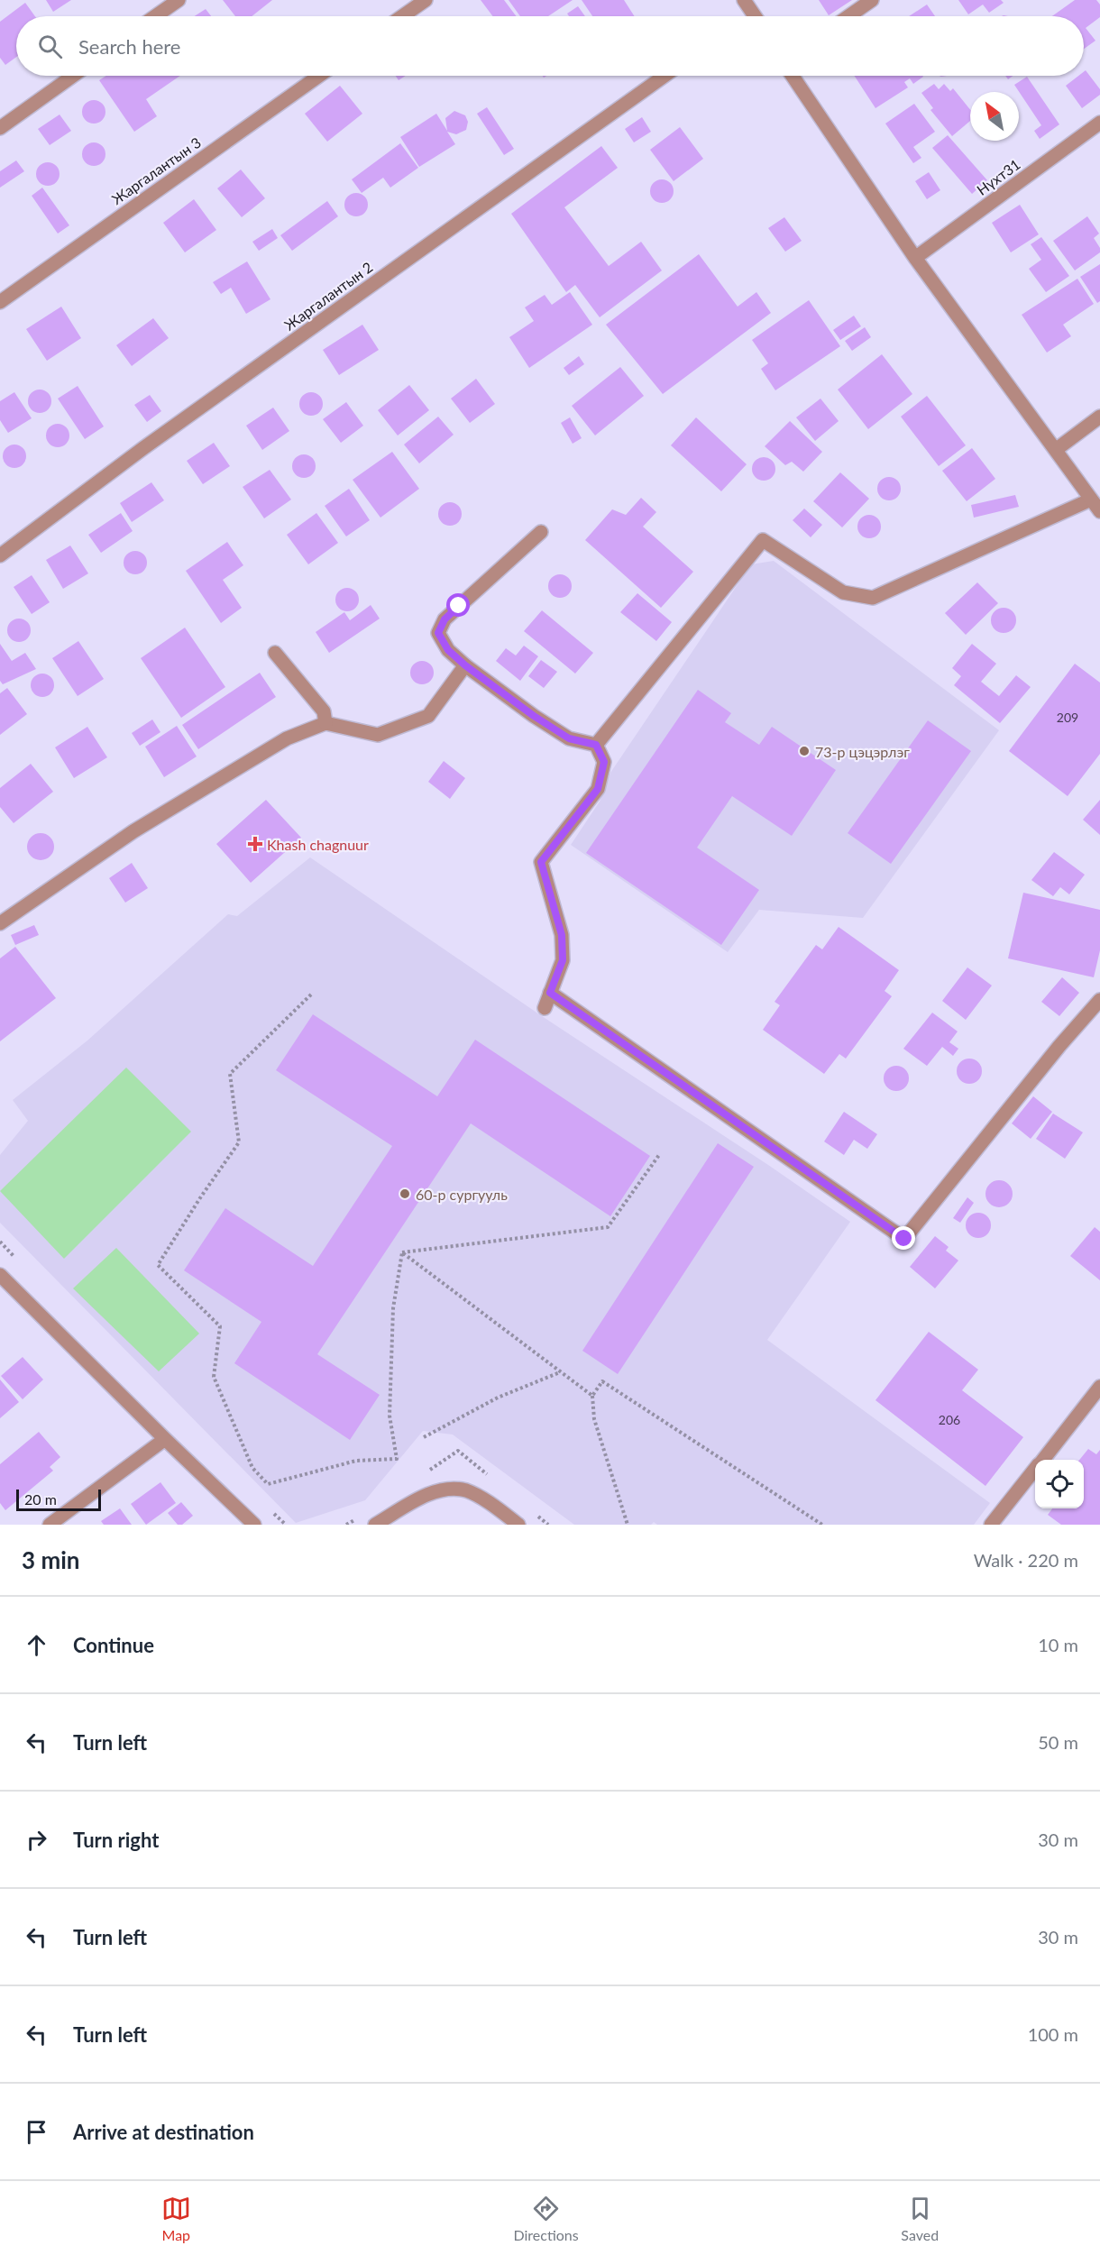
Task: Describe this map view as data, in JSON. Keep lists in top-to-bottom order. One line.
{"streets":{"street":["Жаргалантын 3","Нүхт31","Жаргалантын 2"]},"places":{"other":["73-р цэцэрлэг","60-р сургууль"],"health":["Khash chagnuur"]},"house_numbers":["209","206"],"scale_bar":"20 m","north":"top left","page":{"search":"Search here","scale":"20 m","heading":["3 min","Walk · 220 m"],"list":[["Continue","10 m"],["Turn left","50 m"],["Turn right","30 m"],["Turn left","30 m"],["Turn left","100 m"],"Arrive at destination"],"nav":["Map","Directions","Saved"]}}
